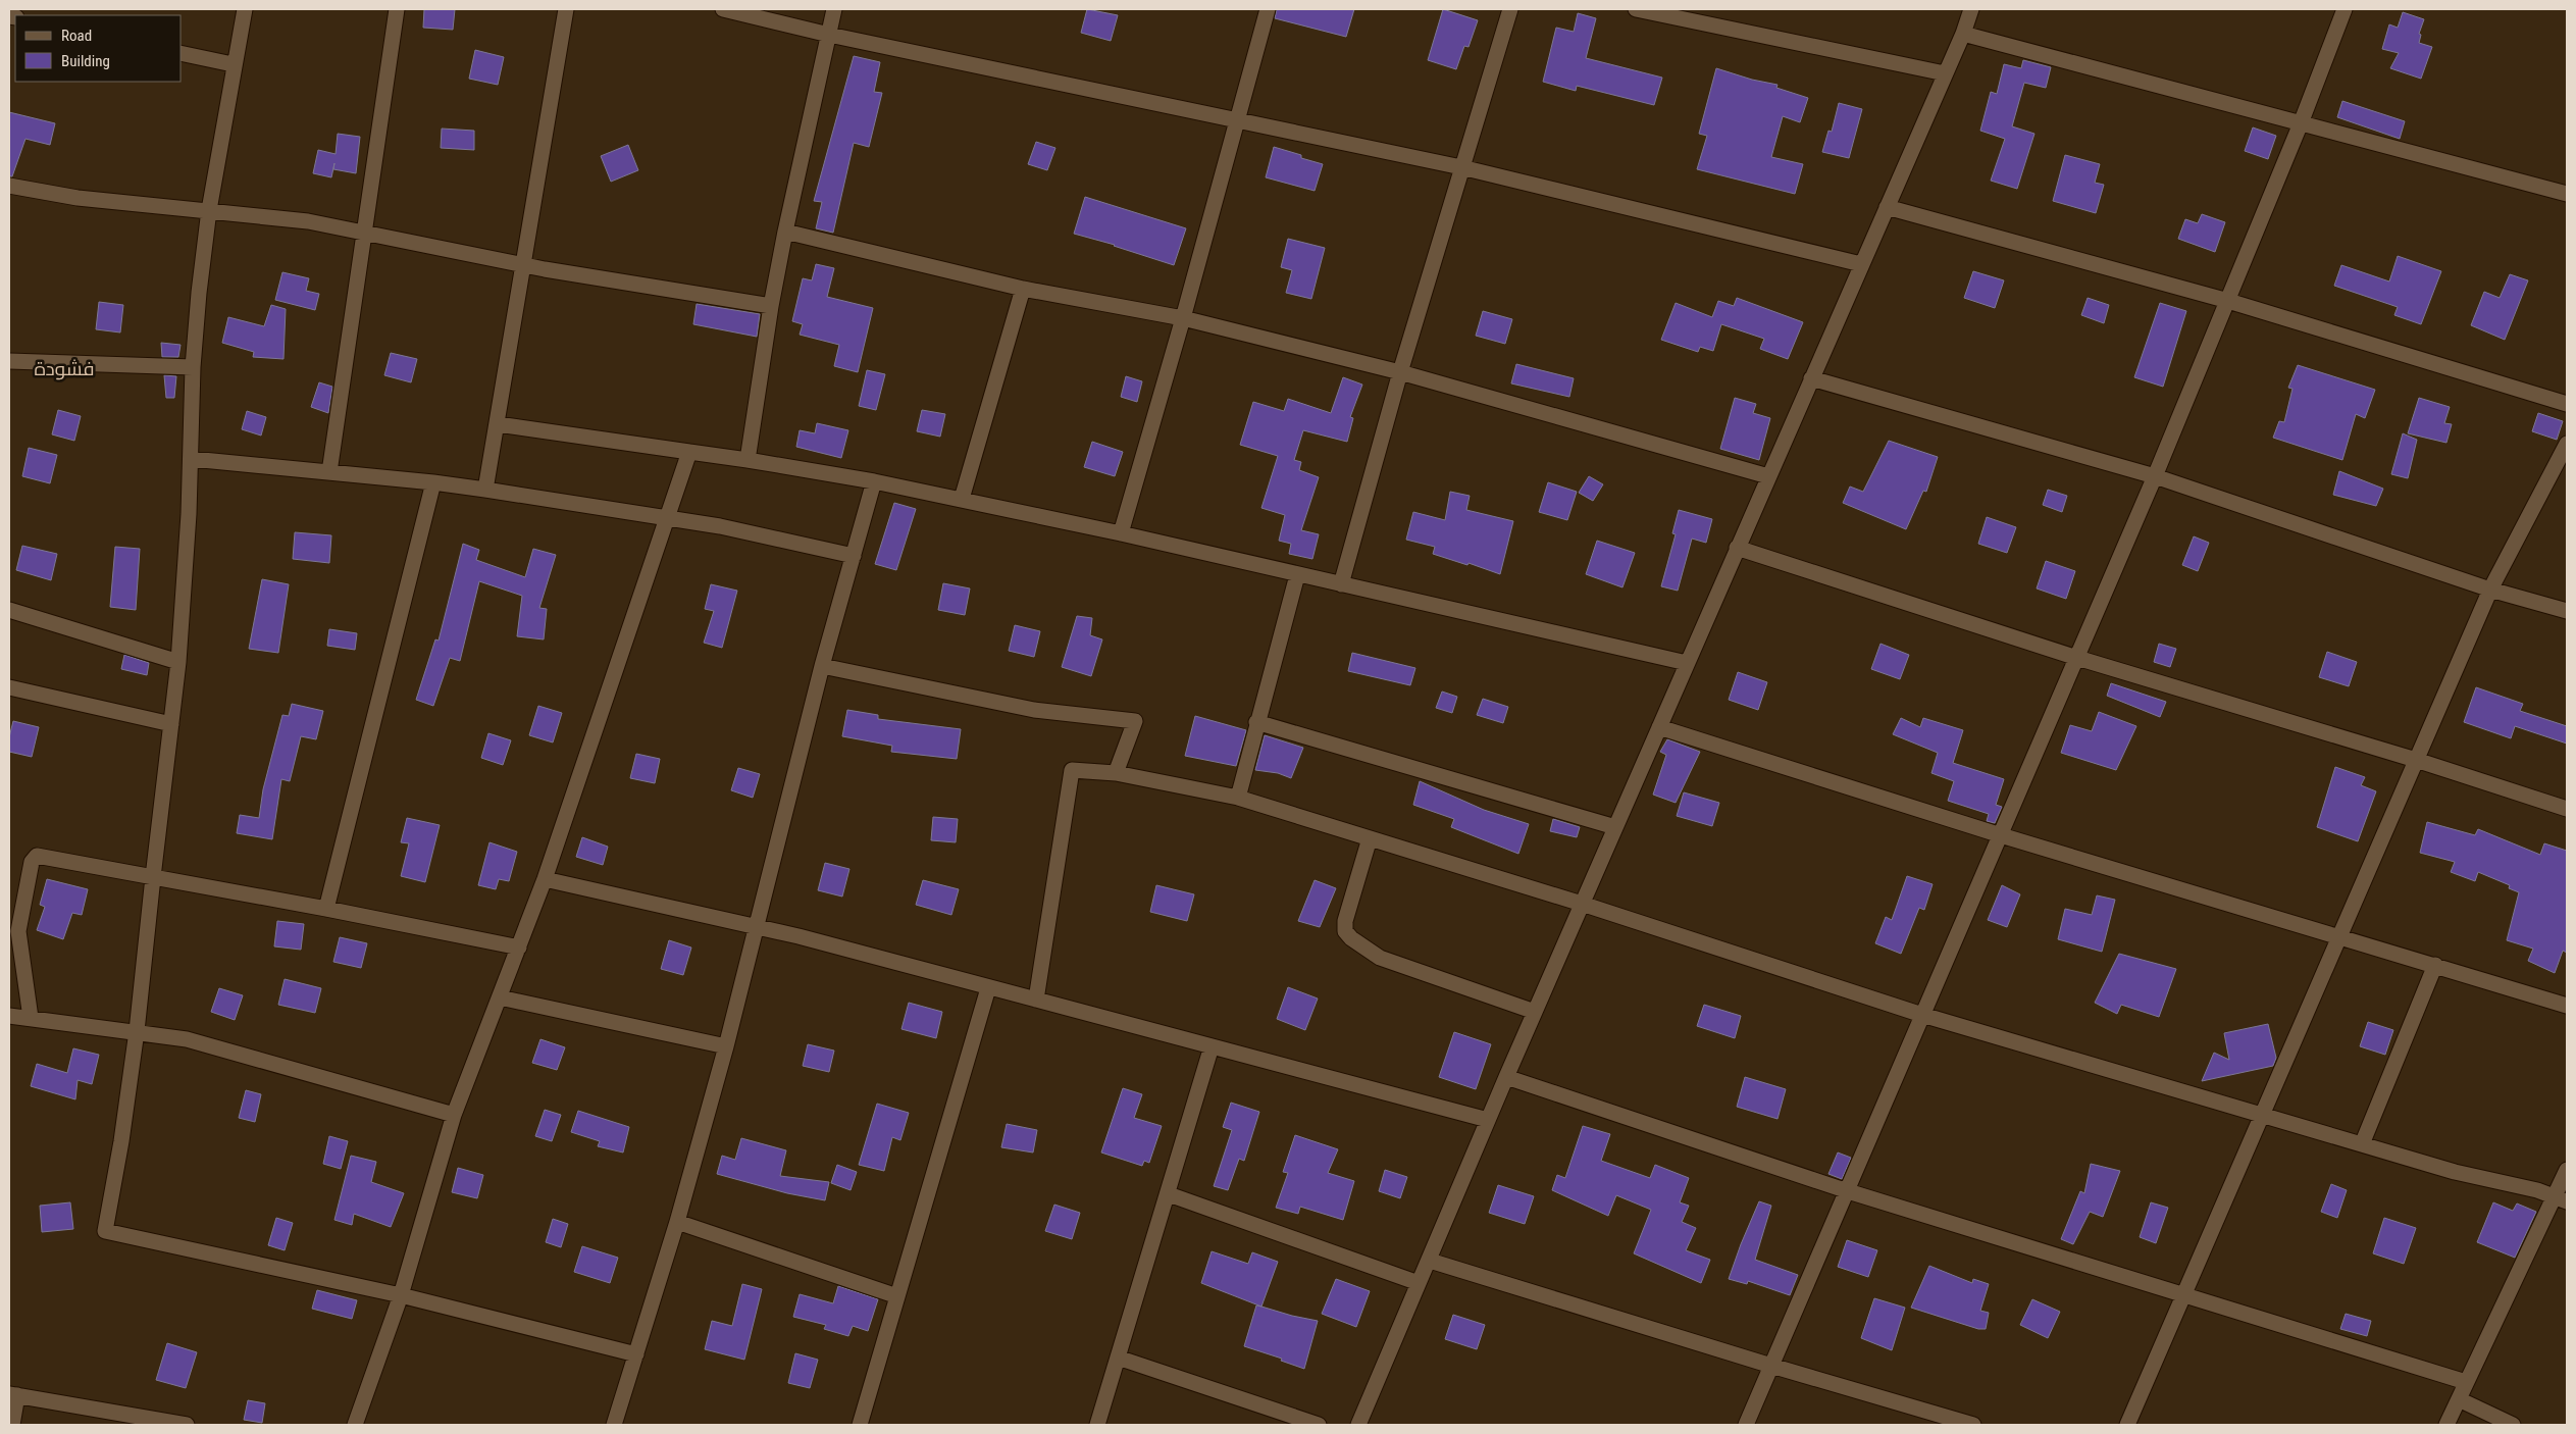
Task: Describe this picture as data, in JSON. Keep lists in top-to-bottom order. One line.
{"districts":["فشودة"],"legend":["Road","Building"]}
